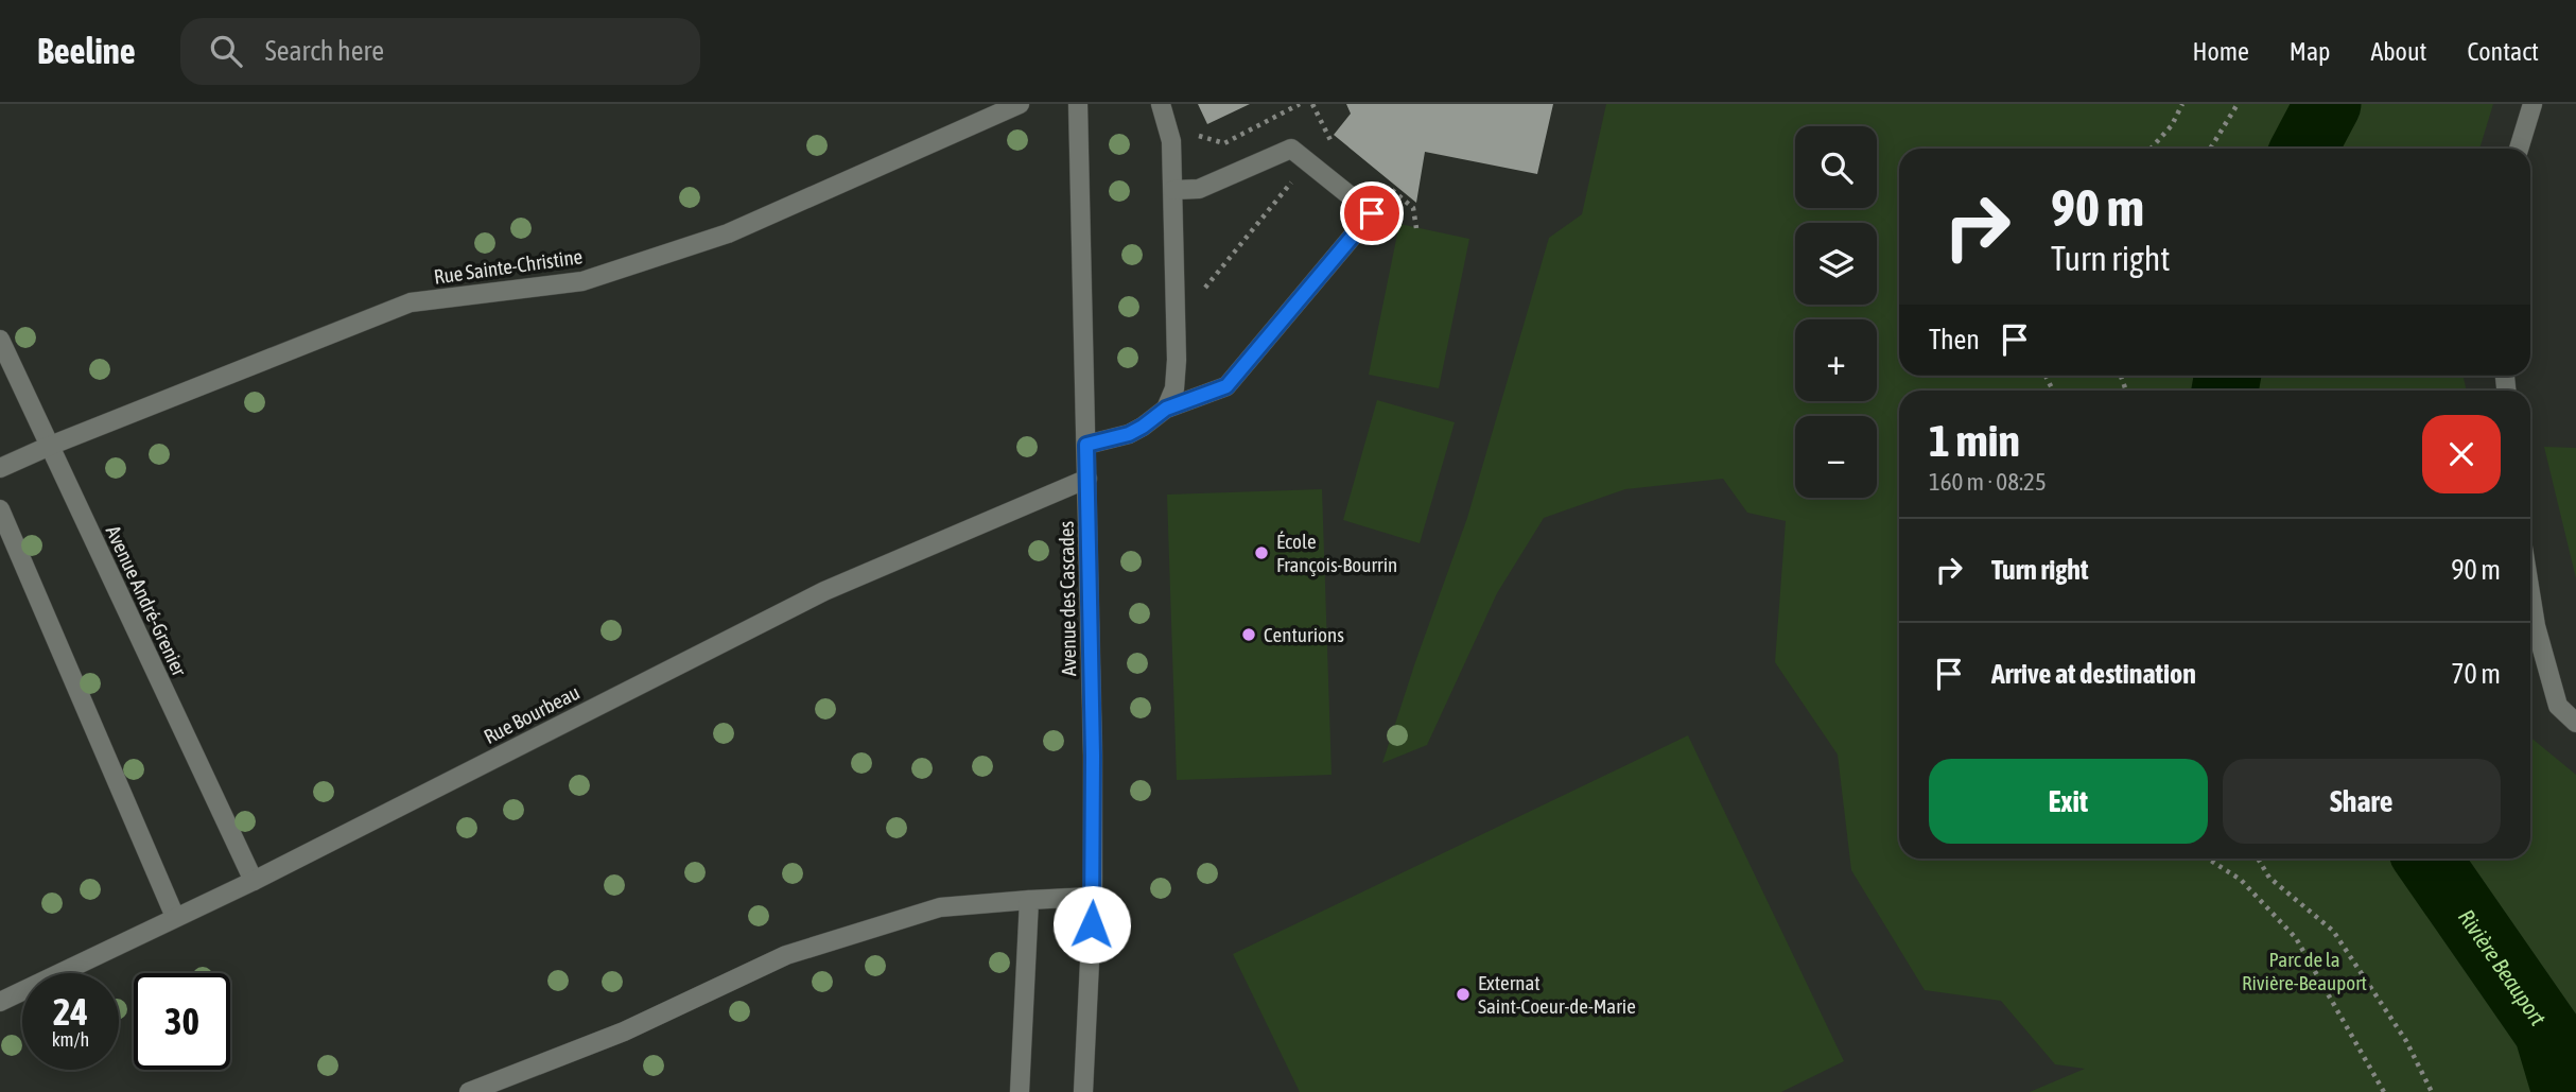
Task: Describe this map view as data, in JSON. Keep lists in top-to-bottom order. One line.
{"streets":{"street":["Rue Sainte-Christine","Avenue des Cascades","Avenue André-Grenier","Rue Bourbeau"]},"crossings":[["Rue Sainte-Christine","Avenue André-Grenier"],["Avenue des Cascades","Rue Bourbeau"],["Avenue André-Grenier","Rue Bourbeau"]],"water":["Rivière Beauport"],"parks":["Parc de la Rivière-Beauport"],"places":["École François-Bourrin","Centurions","Externat Saint-Coeur-de-Marie"],"page":{"header":"Beeline","search":"Search here","nav":["Home","Map","About","Contact"],"map_buttons":["+","−"],"turn":["90 m","Turn right"],"then":"Then","heading":["1 min","160 m · 08:25"],"list":[{"name":"Turn right","value":"90 m"},{"name":"Arrive at destination","value":"70 m"}],"buttons":["Exit","Share"],"speed":"24 km/h","limit":"30"}}
